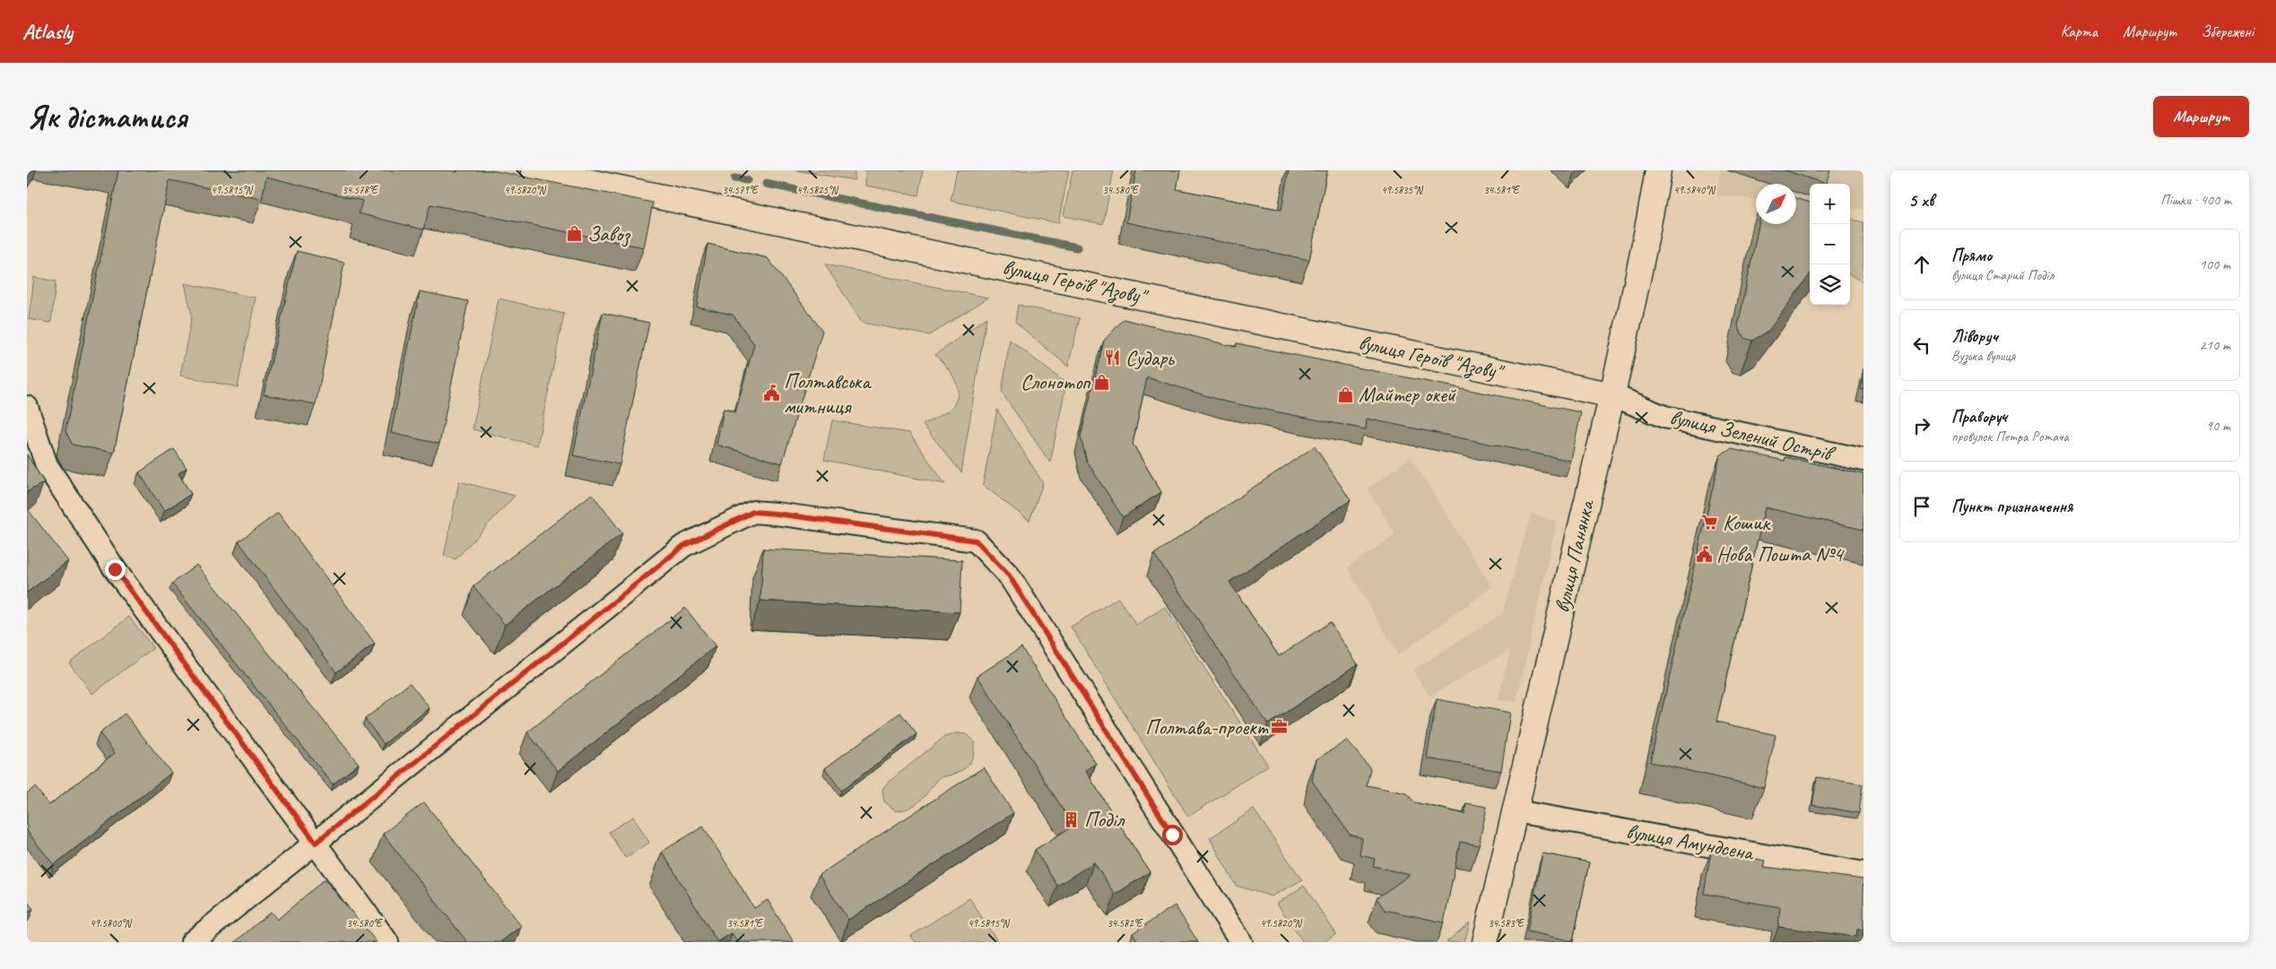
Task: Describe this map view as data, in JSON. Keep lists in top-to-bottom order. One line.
{"streets":{"street":["вулиця Героїв \"Азову\"","вулиця Зелений Острів","вулиця Панянка","вулиця Амундсена"]},"crossings":[["вулиця Героїв \"Азову\"","вулиця Зелений Острів"],["вулиця Героїв \"Азову\"","вулиця Панянка"],["вулиця Зелений Острів","вулиця Панянка"],["вулиця Панянка","вулиця Амундсена"]],"places":{"shop":["Завоз","Слонотоп","Майтер окей"],"restaurant":["Сударь"],"public building":["Полтавська митниця","Нова Пошта №4"],"supermarket":["Кошик"],"office":["Полтава-проект"],"building":["Поділ"]},"north":"top right","page":{"header":"Atlasly","nav":["Карта","Маршрут","Збережені"],"buttons":"Маршрут","title":"Як дістатися","heading":["5 хв","Пішки · 400 m"],"map_buttons":["+","−"],"list":[["Прямо","вулиця Старий Поділ","100 m"],["Ліворуч","Вузька вулиця","210 m"],["Праворуч","провулок Петра Ротача","90 m"],"Пункт призначення"]},"coordinates":["49.5815°N","34.578°E","49.5820°N","34.579°E","49.5825°N","34.580°E","49.5835°N","34.581°E","49.5840°N","49.5800°N","34.582°E","34.583°E"]}
